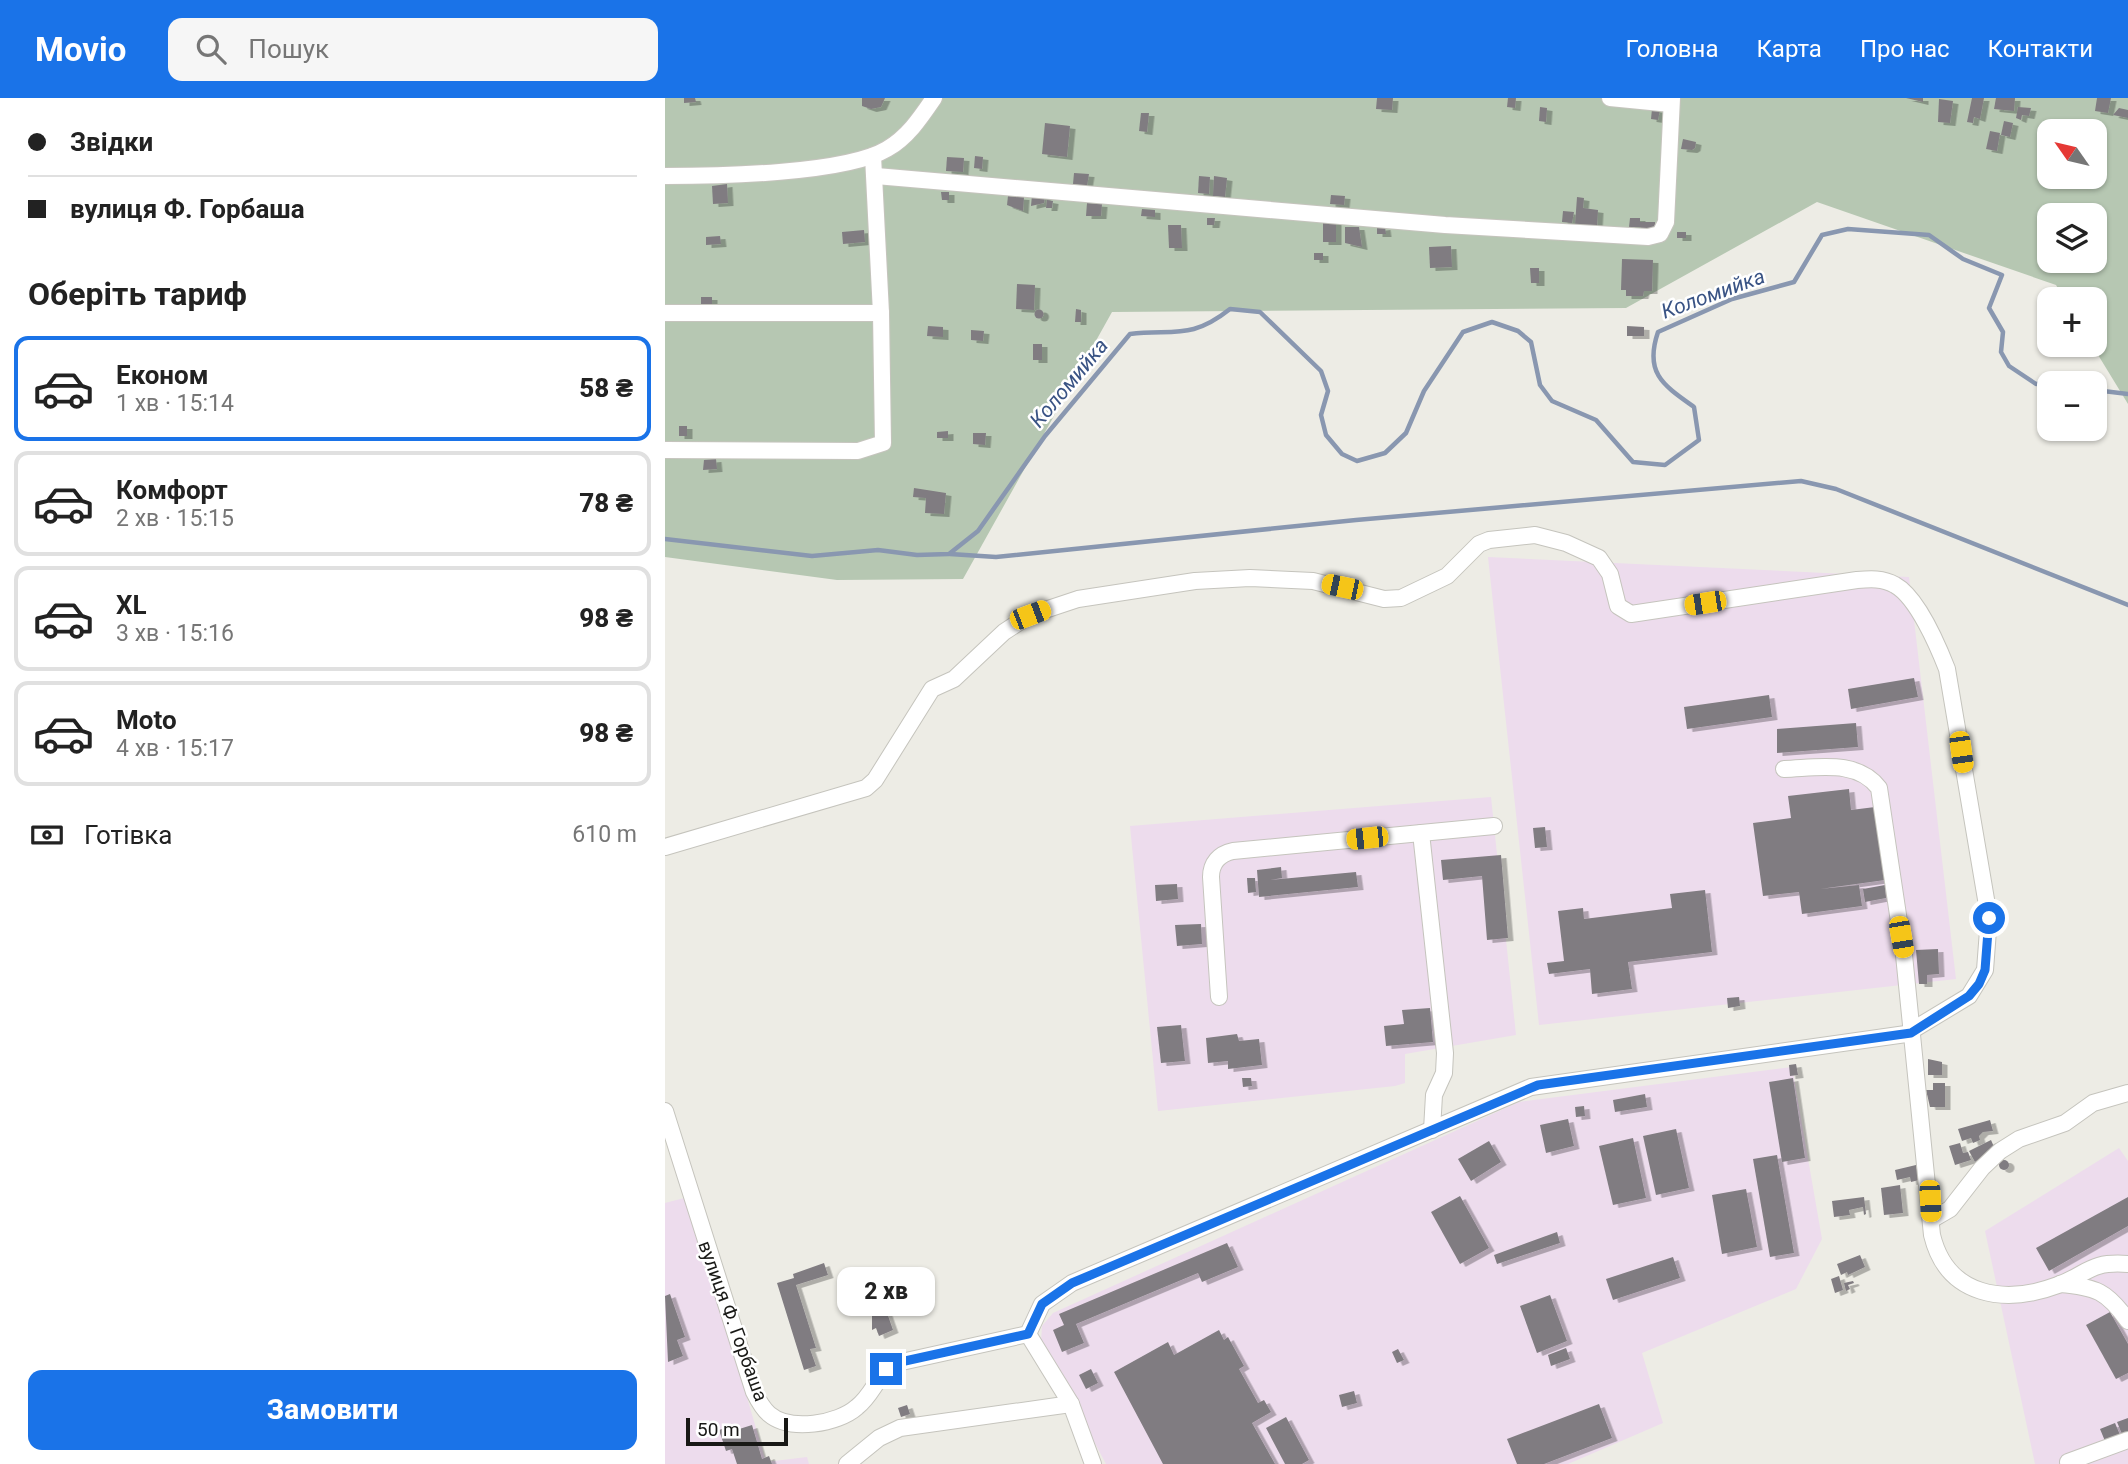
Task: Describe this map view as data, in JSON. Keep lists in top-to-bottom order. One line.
{"streets":{"street":["вулиця Ф. Горбаша"]},"water":["Коломийка"],"scale_bar":"50 m","north":"top left","page":{"header":"Movio","search":"Пошук","nav":["Головна","Карта","Про нас","Контакти"],"banner":["Звідки","вулиця Ф. Горбаша"],"map_buttons":["+","−"],"heading":"Оберіть тариф","list":[{"name":"Економ","note":"1 хв · 15:14","value":"58 ₴"},{"name":"Комфорт","note":"2 хв · 15:15","value":"78 ₴"},{"name":"XL","note":"3 хв · 15:16","value":"98 ₴"},{"name":"Moto","note":"4 хв · 15:17","value":"98 ₴"}],"pay":["Готівка","610 m"],"bubble":"2 хв","buttons":"Замовити","scale":"50 m"}}
